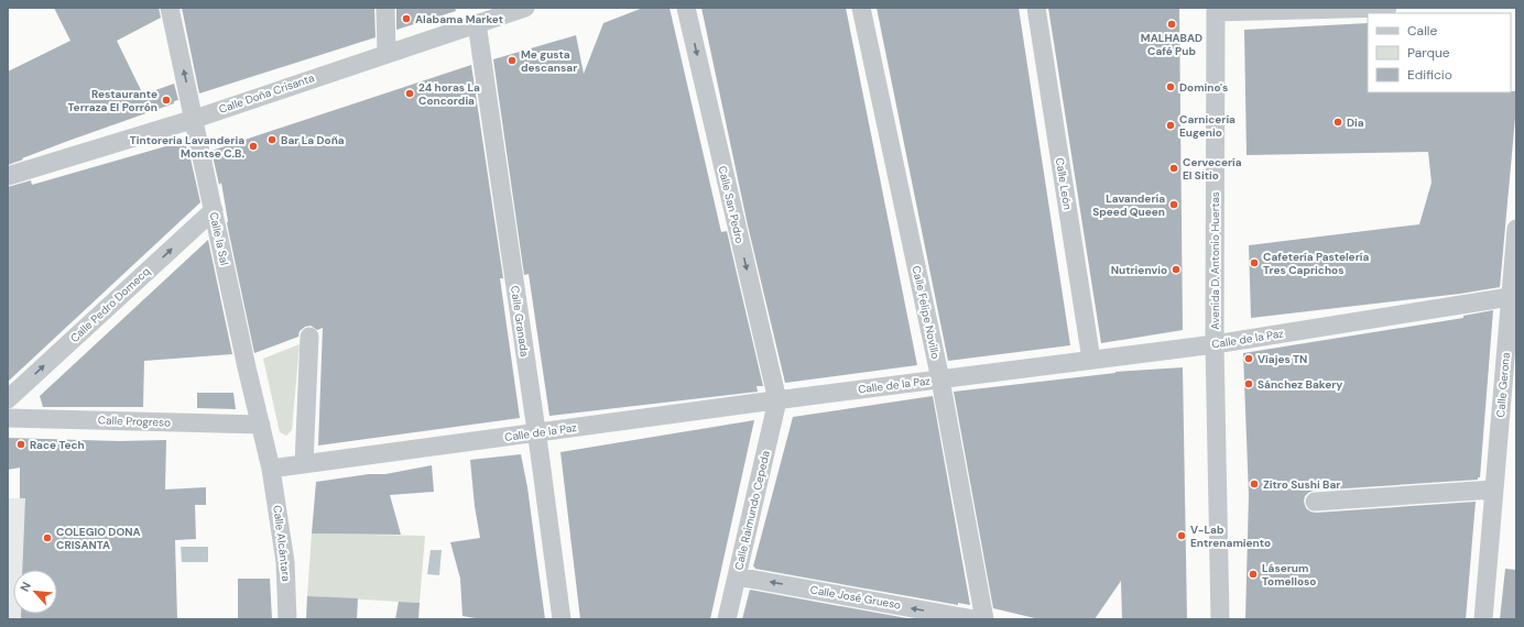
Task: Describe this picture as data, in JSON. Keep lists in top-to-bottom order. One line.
{"streets":{"street":["Calle Doña Crisanta","Calle León","Calle San Pedro","Calle la Sal","Avenida D. Antonio Huertas","Calle Pedro Domecq","Calle Felipe Novillo","Calle Granada","Calle de la Paz","Calle Gerona","Calle Progreso","Calle Raimundo Cepeda","Calle Alcántara","Calle José Grueso"]},"crossings":[["Calle Doña Crisanta","Calle la Sal"],["Calle Doña Crisanta","Calle Granada"],["Calle León","Calle de la Paz"],["Calle San Pedro","Calle de la Paz"],["Calle San Pedro","Calle Raimundo Cepeda"],["Calle la Sal","Calle Pedro Domecq"],["Calle la Sal","Calle de la Paz"],["Calle la Sal","Calle Progreso"],["Calle la Sal","Calle Alcántara"],["Avenida D. Antonio Huertas","Calle de la Paz"],["Calle Felipe Novillo","Calle de la Paz"],["Calle Granada","Calle de la Paz"],["Calle de la Paz","Calle Gerona"],["Calle de la Paz","Calle Raimundo Cepeda"],["Calle de la Paz","Calle Alcántara"],["Calle Raimundo Cepeda","Calle José Grueso"]],"one_way":["Calle San Pedro","Calle Pedro Domecq","Calle José Grueso"],"places":["Alabama Market","MALHABAD Café Pub","Me gusta descansar","Domino's","24 horas La Concordia","Restaurante Terraza El Porrón","Dia","Carnicería Eugenio","Bar La Doña","Tintoreria Lavanderia Montse C.B.","Cervecería El Sitio","Lavandería Speed Queen","Cafetería Pastelería Tres Caprichos","Nutrienvio","Viajes TN","Sánchez Bakery","Race Tech","Zitro Sushi Bar","V-Lab Entrenamiento","COLEGIO DONA CRISANTA","Láserum Tomelloso"],"legend":["Calle","Parque","Edificio"],"north":"top left"}
